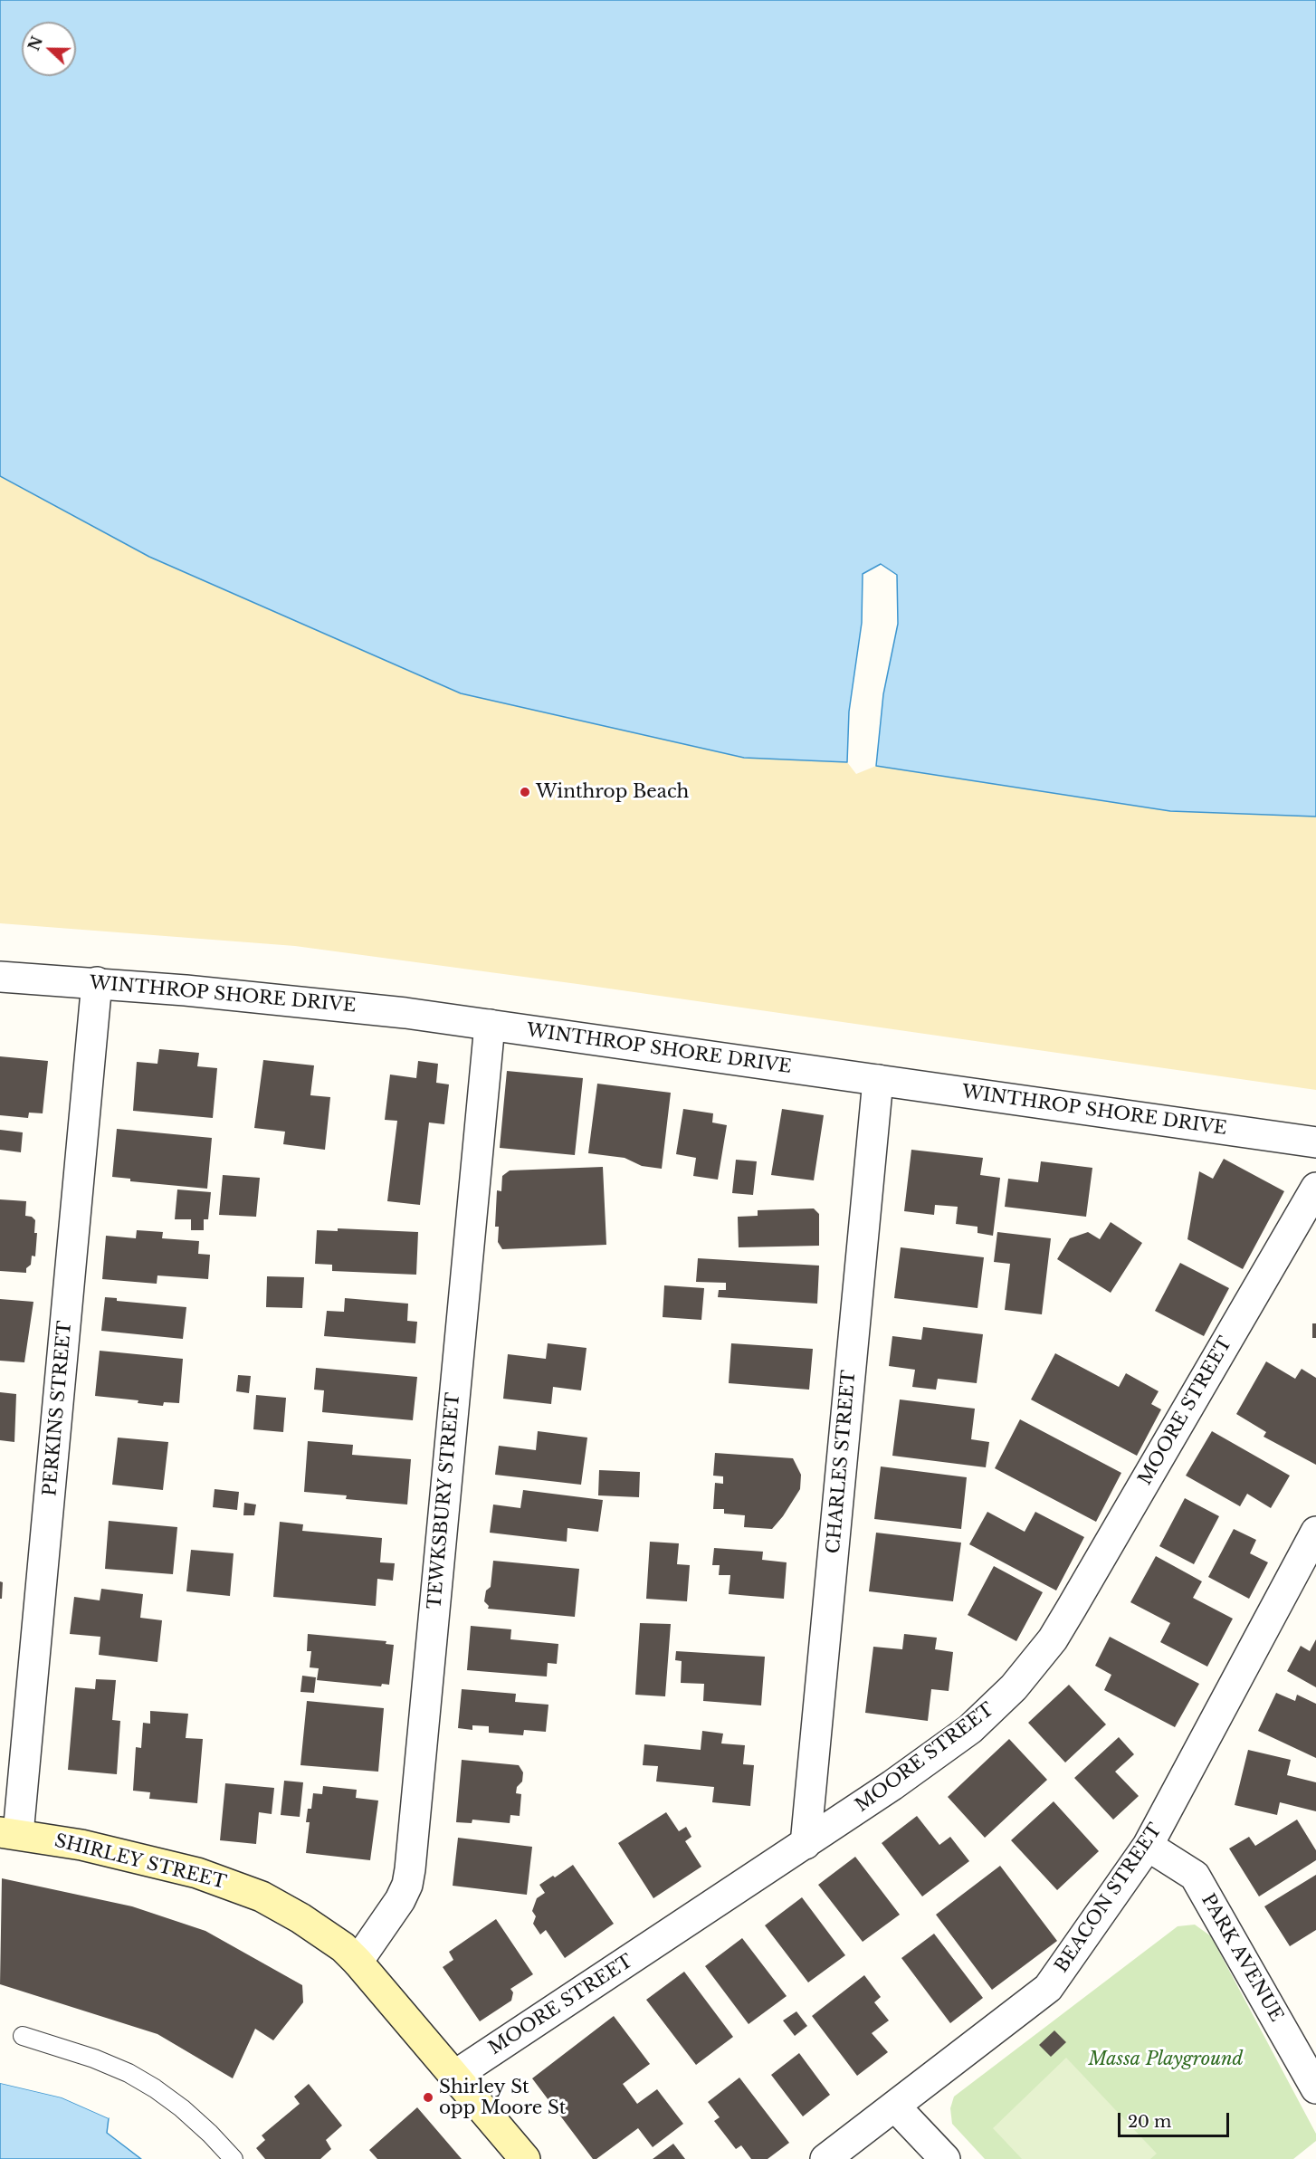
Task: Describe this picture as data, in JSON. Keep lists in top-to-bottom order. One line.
{"streets":{"main road":["SHIRLEY STREET"],"street":["WINTHROP SHORE DRIVE","PERKINS STREET","MOORE STREET","CHARLES STREET","TEWKSBURY STREET","BEACON STREET","PARK AVENUE"]},"crossings":[["WINTHROP SHORE DRIVE","PERKINS STREET"],["WINTHROP SHORE DRIVE","CHARLES STREET"],["WINTHROP SHORE DRIVE","TEWKSBURY STREET"],["PERKINS STREET","SHIRLEY STREET"],["MOORE STREET","CHARLES STREET"],["MOORE STREET","SHIRLEY STREET"],["TEWKSBURY STREET","SHIRLEY STREET"],["BEACON STREET","PARK AVENUE"]],"parks":["Massa Playground"],"places":["Winthrop Beach","Shirley St opp Moore St"],"scale_bar":"20 m","north":"left"}
